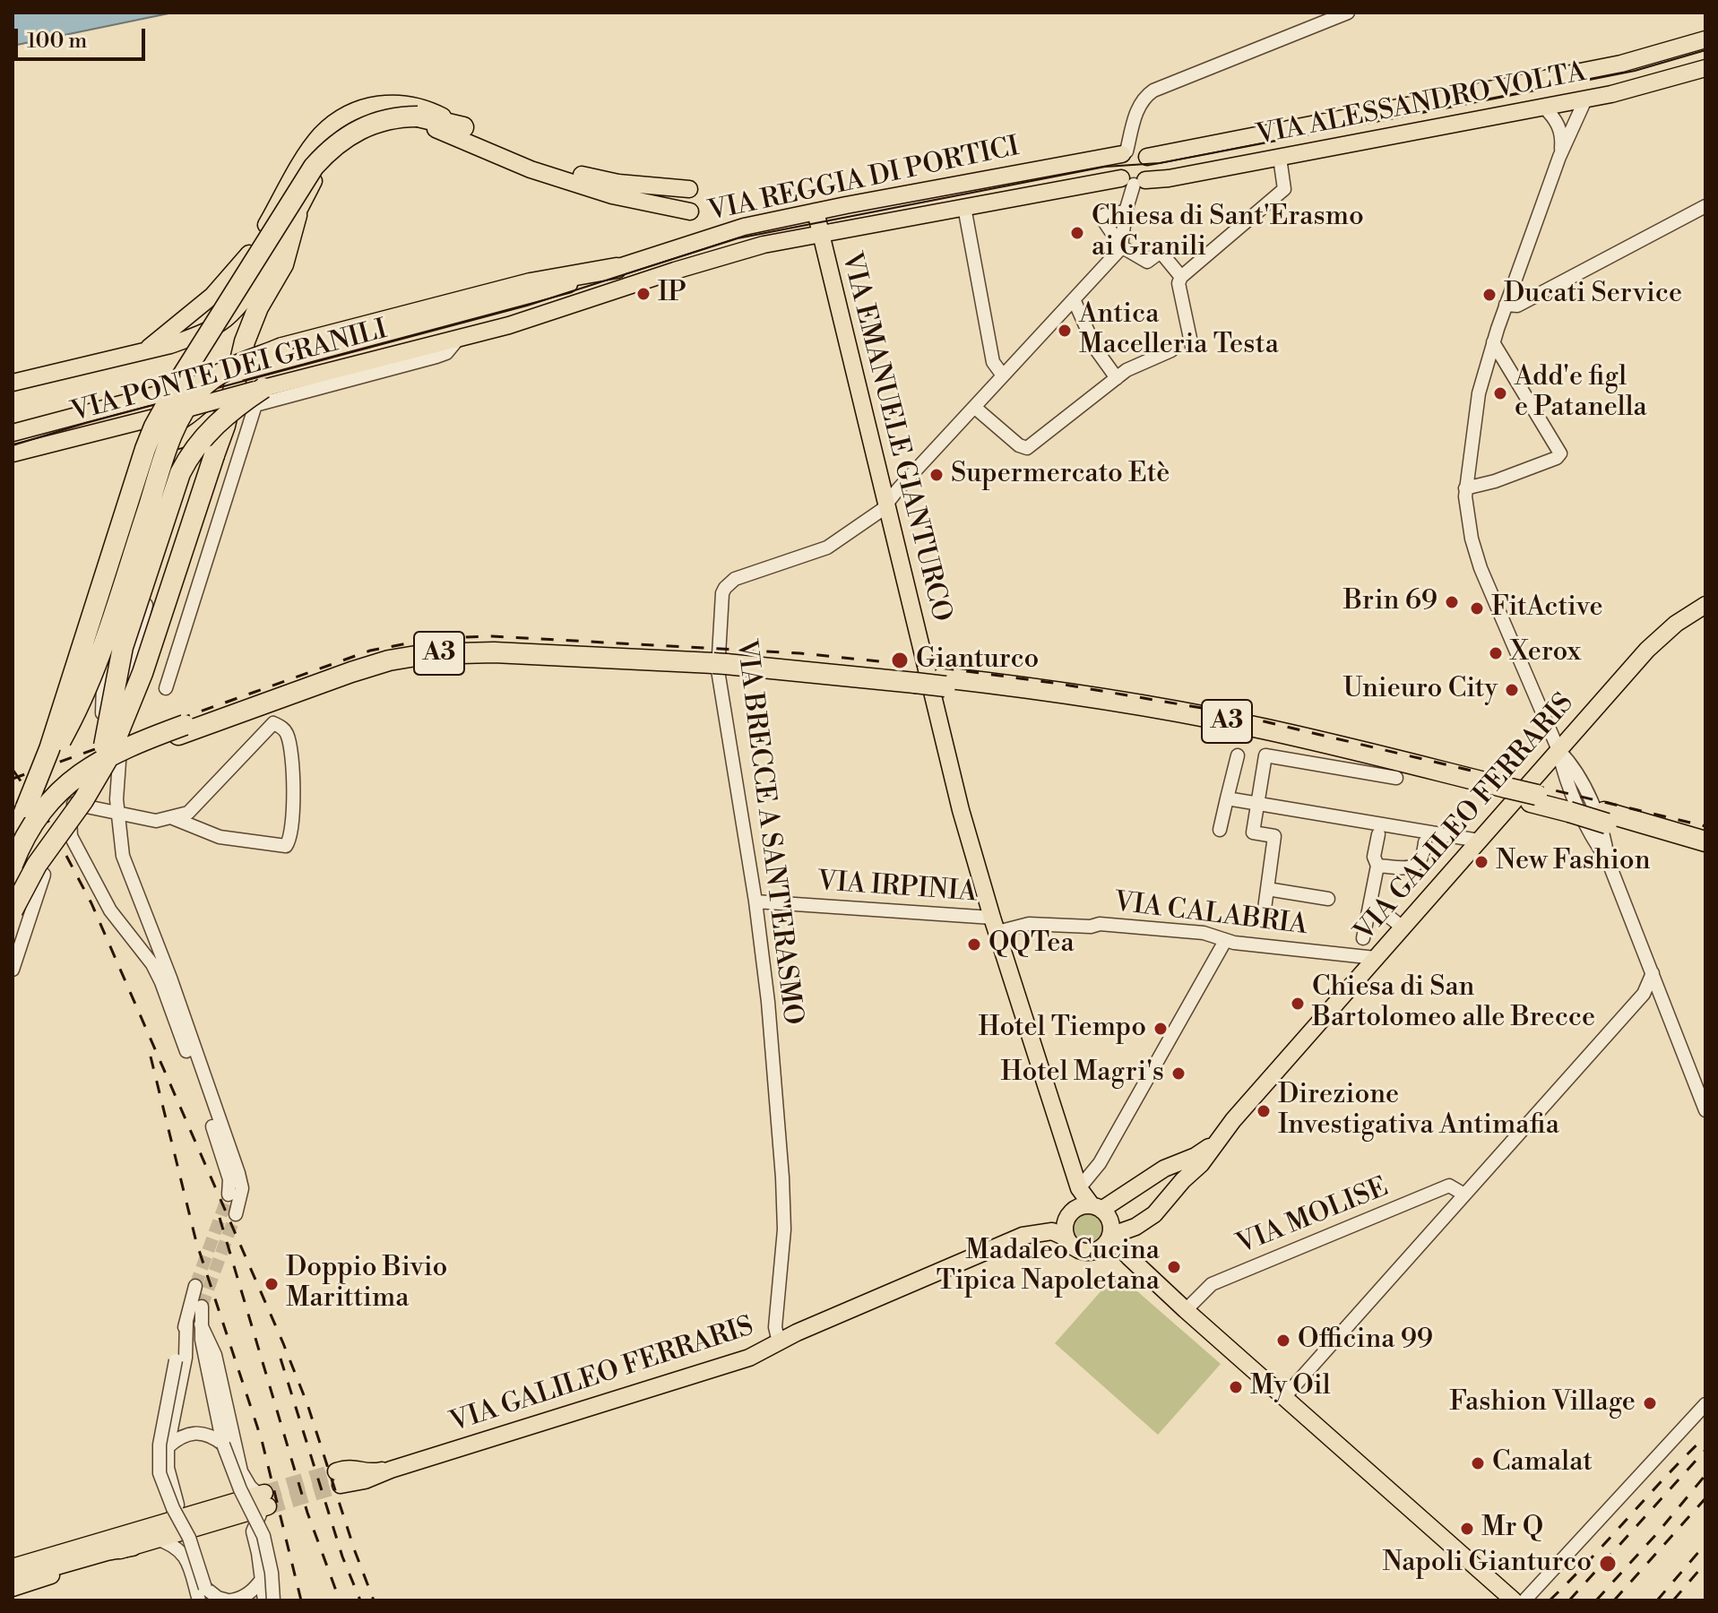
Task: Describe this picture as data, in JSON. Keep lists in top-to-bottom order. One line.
{"streets":{"highway":["A3"],"main road":["VIA ALESSANDRO VOLTA","VIA REGGIA DI PORTICI","VIA PONTE DEI GRANILI","VIA EMANUELE GIANTURCO","VIA GALILEO FERRARIS"],"street":["VIA BRECCE A SANT'ERASMO","VIA IRPINIA","VIA CALABRIA","VIA MOLISE"]},"crossings":[["VIA ALESSANDRO VOLTA","VIA REGGIA DI PORTICI"],["VIA REGGIA DI PORTICI","VIA PONTE DEI GRANILI"],["VIA REGGIA DI PORTICI","VIA EMANUELE GIANTURCO"],["VIA EMANUELE GIANTURCO","VIA GALILEO FERRARIS"],["VIA EMANUELE GIANTURCO","VIA BRECCE A SANT'ERASMO"],["VIA EMANUELE GIANTURCO","VIA IRPINIA"],["VIA EMANUELE GIANTURCO","VIA CALABRIA"],["VIA GALILEO FERRARIS","VIA BRECCE A SANT'ERASMO"],["VIA GALILEO FERRARIS","VIA CALABRIA"],["VIA BRECCE A SANT'ERASMO","VIA IRPINIA"],["VIA IRPINIA","VIA CALABRIA"]],"places":["Chiesa di Sant'Erasmo ai Granili","IP","Ducati Service","Antica Macelleria Testa","Add'e figl e Patanella","Supermercato Etè","Brin 69","FitActive","Xerox","Gianturco","Unieuro City","New Fashion","QQTea","Chiesa di San Bartolomeo alle Brecce","Hotel Tiempo","Hotel Magri's","Direzione Investigativa Antimafia","Madaleo Cucina Tipica Napoletana","Doppio Bivio Marittima","Officina 99","My Oil","Fashion Village","Camalat","Mr Q","Napoli Gianturco"],"scale_bar":"100 m"}
